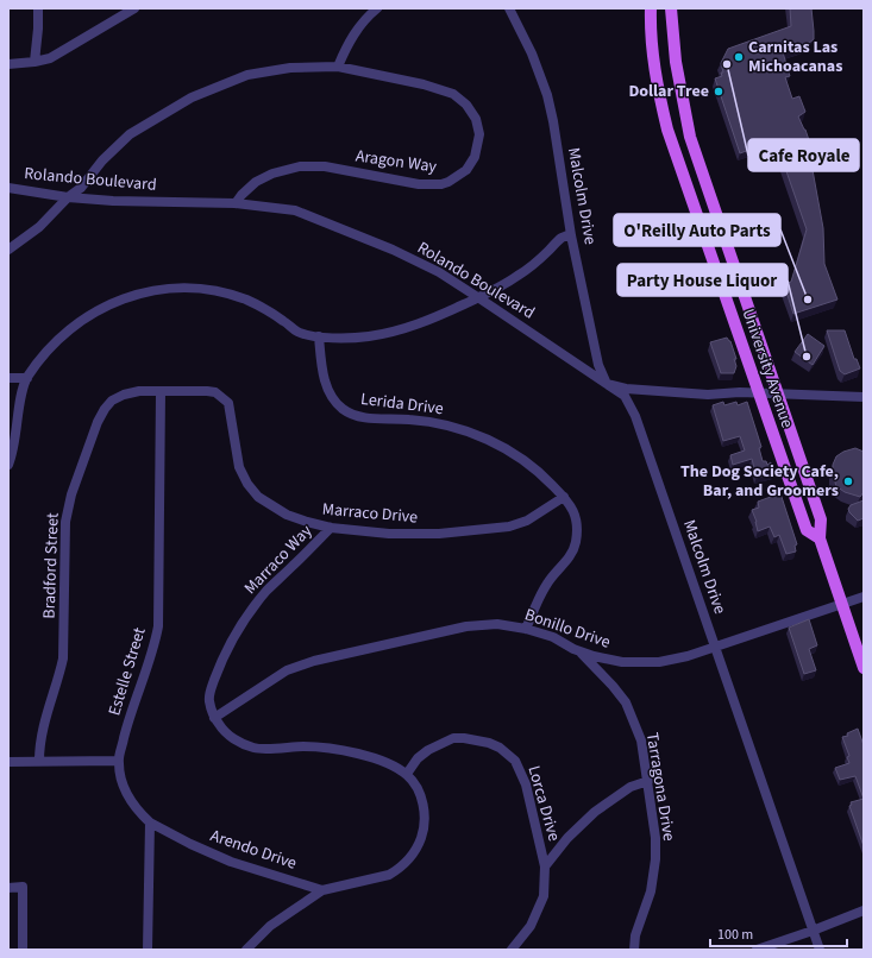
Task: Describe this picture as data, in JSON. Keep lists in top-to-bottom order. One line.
{"streets":{"main road":["University Avenue"],"street":["Aragon Way","Rolando Boulevard","Malcolm Drive","Lerida Drive","Marraco Drive","Marraco Way","Bradford Street","Bonillo Drive","Estelle Street","Tarragona Drive","Lorca Drive","Arendo Drive"]},"crossings":[["Aragon Way","Rolando Boulevard"],["Rolando Boulevard","Malcolm Drive"],["Rolando Boulevard","University Avenue"],["Malcolm Drive","Bonillo Drive"],["University Avenue","Bonillo Drive"],["Lerida Drive","Marraco Drive"],["Lerida Drive","Bonillo Drive"],["Marraco Drive","Marraco Way"],["Marraco Drive","Bradford Street"],["Marraco Drive","Estelle Street"],["Marraco Way","Bonillo Drive"],["Bradford Street","Estelle Street"],["Bonillo Drive","Tarragona Drive"],["Estelle Street","Arendo Drive"]],"places":["Carnitas Las Michoacanas","Cafe Royale","Dollar Tree","O'Reilly Auto Parts","Party House Liquor","The Dog Society Cafe, Bar, and Groomers"],"scale_bar":"100 m"}
